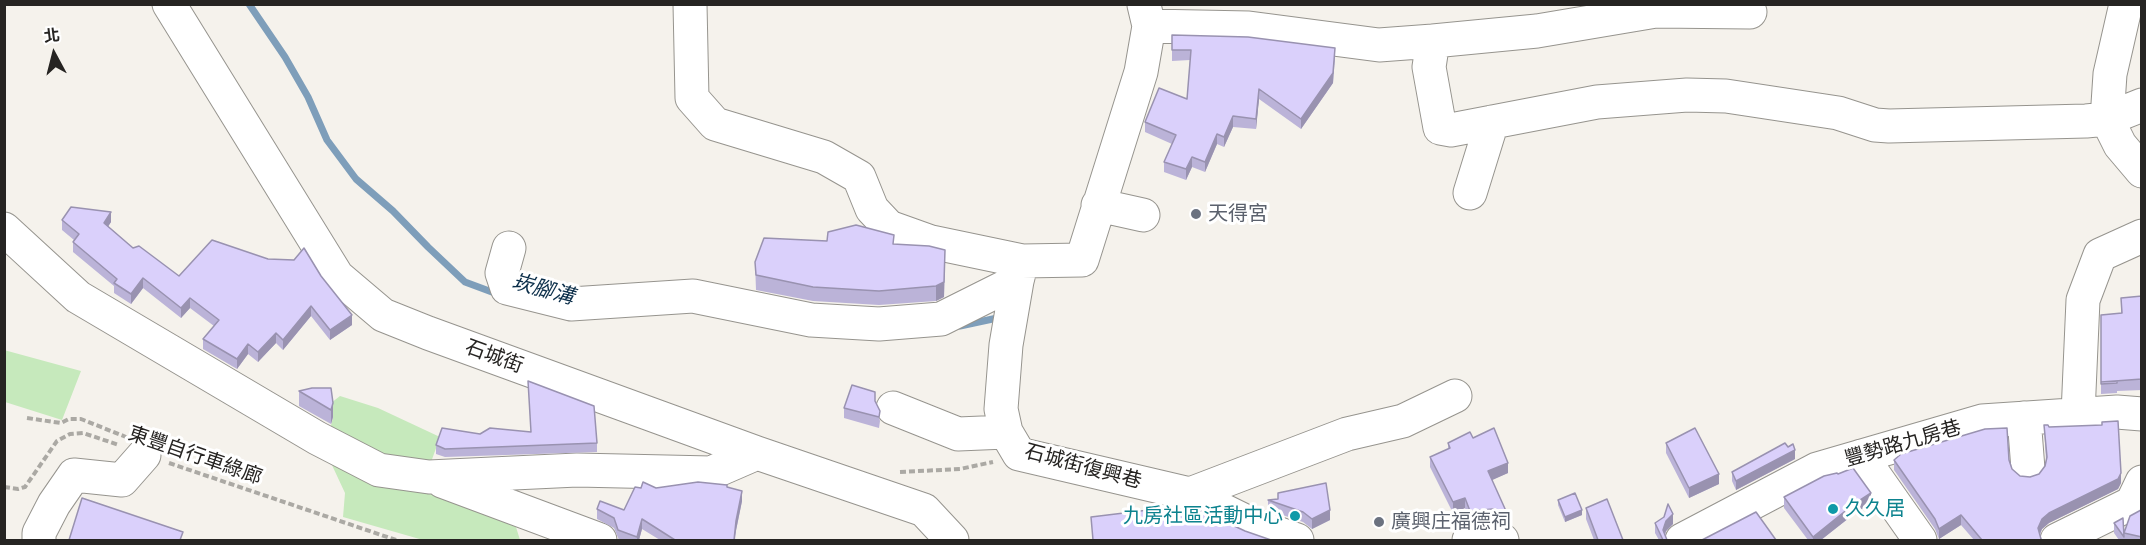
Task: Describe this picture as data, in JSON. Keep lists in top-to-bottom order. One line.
{"streets":{"street":["石城街","豐勢路九房巷","石城街復興巷"],"path":["東豐自行車綠廊"]},"water":["崁腳溝"],"places":["天得宮","久久居","九房社區活動中心","廣興庄福德祠"],"north":"top"}
